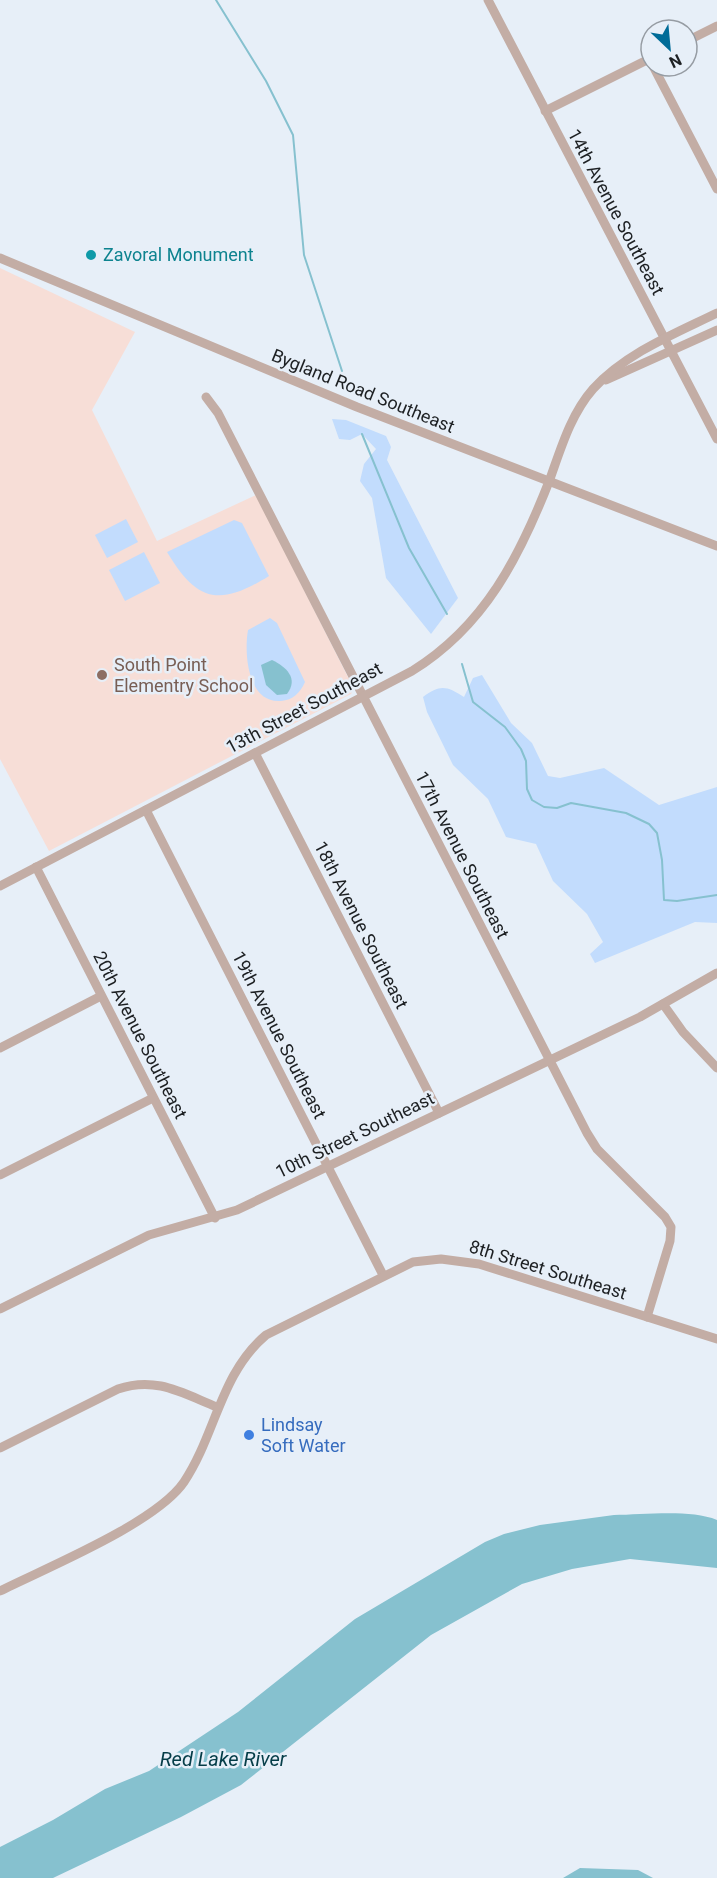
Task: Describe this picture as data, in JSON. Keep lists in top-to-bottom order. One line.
{"streets":{"street":["14th Avenue Southeast","Bygland Road Southeast","13th Street Southeast","17th Avenue Southeast","18th Avenue Southeast","20th Avenue Southeast","19th Avenue Southeast","10th Street Southeast","8th Street Southeast"]},"crossings":[["Bygland Road Southeast","13th Street Southeast"],["13th Street Southeast","17th Avenue Southeast"],["13th Street Southeast","18th Avenue Southeast"],["13th Street Southeast","20th Avenue Southeast"],["13th Street Southeast","19th Avenue Southeast"],["17th Avenue Southeast","10th Street Southeast"],["17th Avenue Southeast","8th Street Southeast"],["18th Avenue Southeast","10th Street Southeast"],["20th Avenue Southeast","10th Street Southeast"],["19th Avenue Southeast","10th Street Southeast"],["19th Avenue Southeast","8th Street Southeast"]],"water":["Red Lake River"],"places":["Zavoral Monument","South Point Elementry School","Lindsay Soft Water"],"north":"bottom right"}
